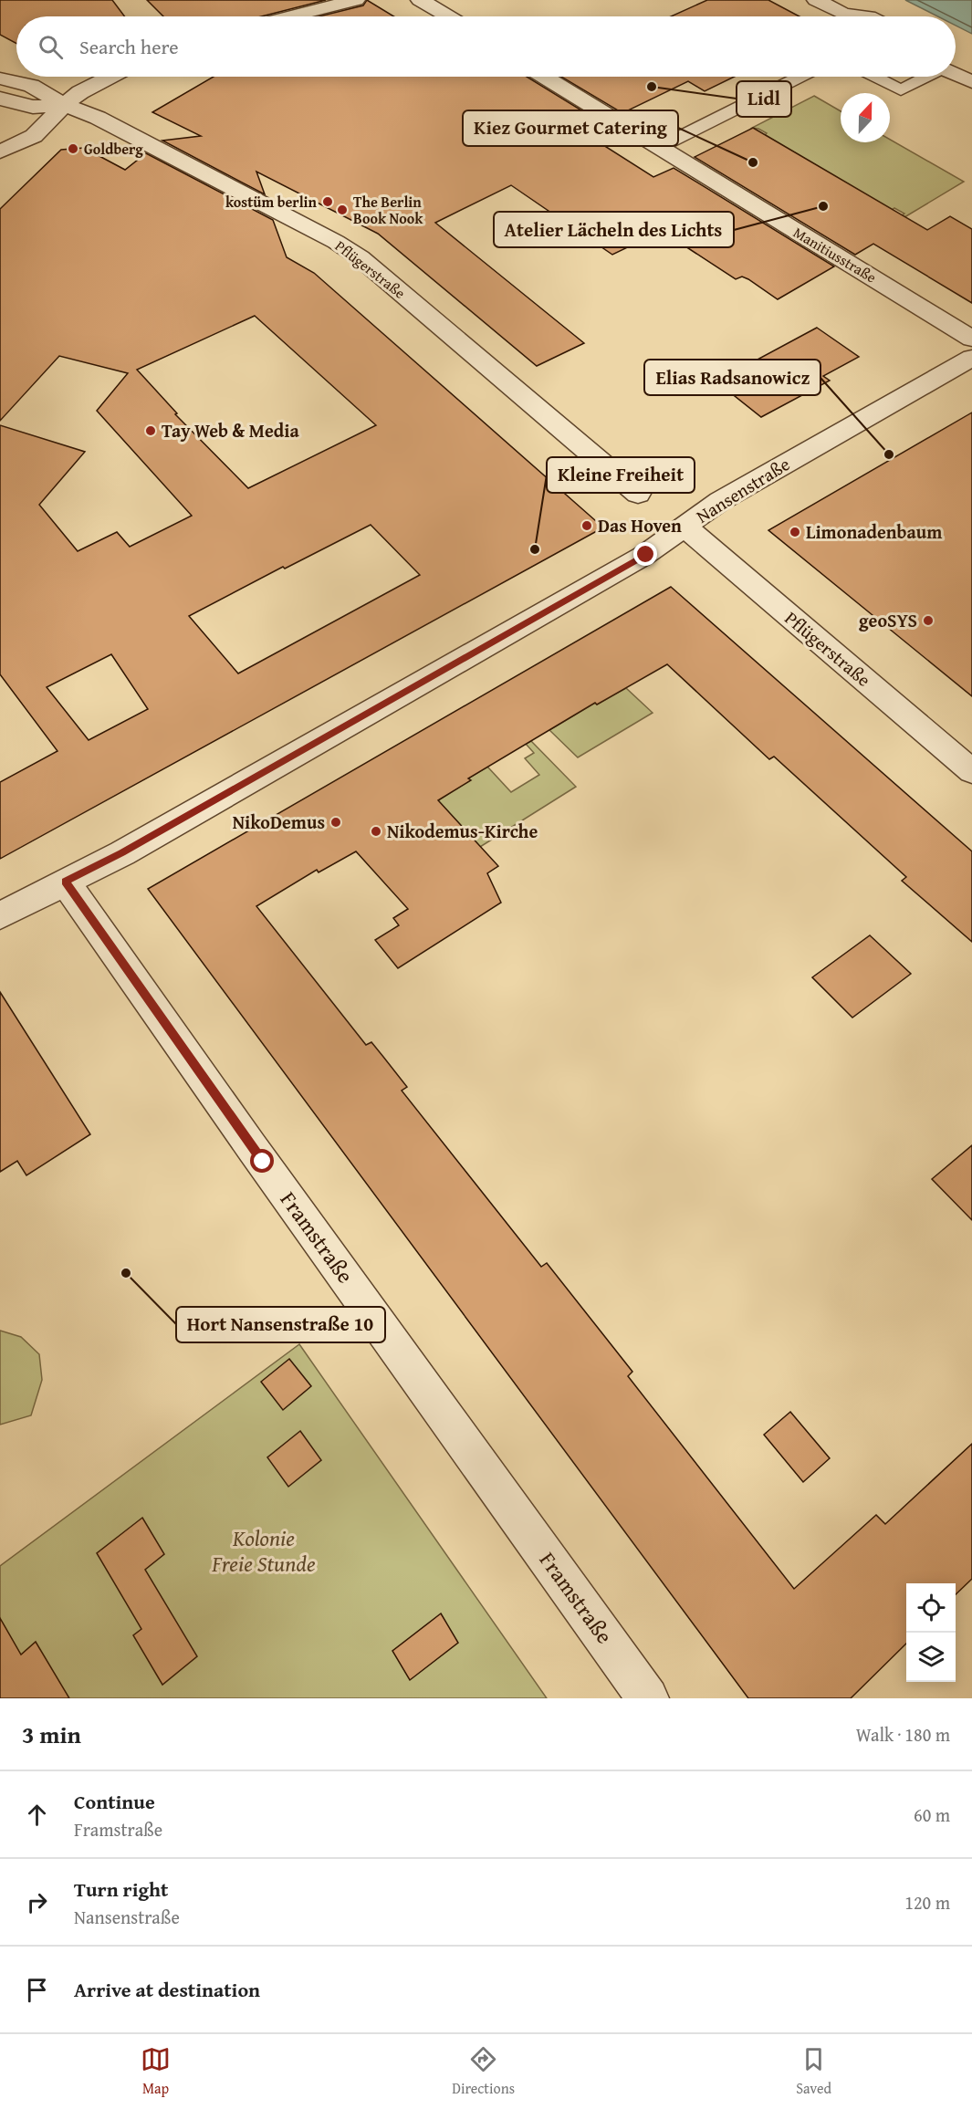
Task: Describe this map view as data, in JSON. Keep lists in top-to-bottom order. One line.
{"streets":{"street":["Manitiusstraße","Pflügerstraße","Nansenstraße","Framstraße"]},"crossings":[["Pflügerstraße","Nansenstraße"],["Nansenstraße","Framstraße"]],"parks":["Kolonie Freie Stunde"],"places":["Lidl","Goldberg","Kiez Gourmet Catering","kostüm berlin","Atelier Lächeln des Lichts","The Berlin Book Nook","Tay Web & Media","Elias Radsanowicz","Das Hoven","Limonadenbaum","Kleine Freiheit","geoSYS","NikoDemus","Nikodemus-Kirche","Hort Nansenstraße 10"],"north":"top","page":{"search":"Search here","heading":["3 min","Walk · 180 m"],"list":[["Continue","Framstraße","60 m"],["Turn right","Nansenstraße","120 m"],"Arrive at destination"],"nav":["Map","Directions","Saved"]}}
